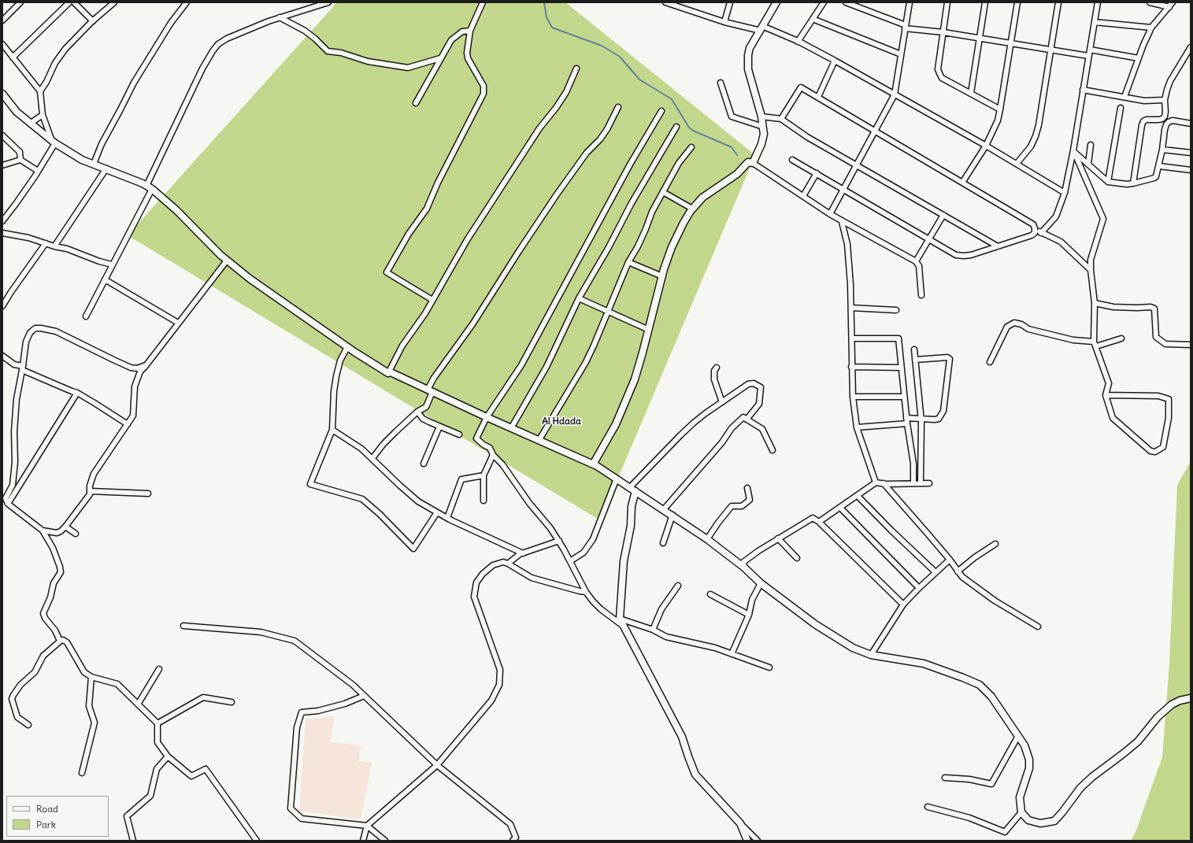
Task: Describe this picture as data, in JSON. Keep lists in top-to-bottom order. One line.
{"districts":["Al Hdada"],"legend":["Road","Park"]}
